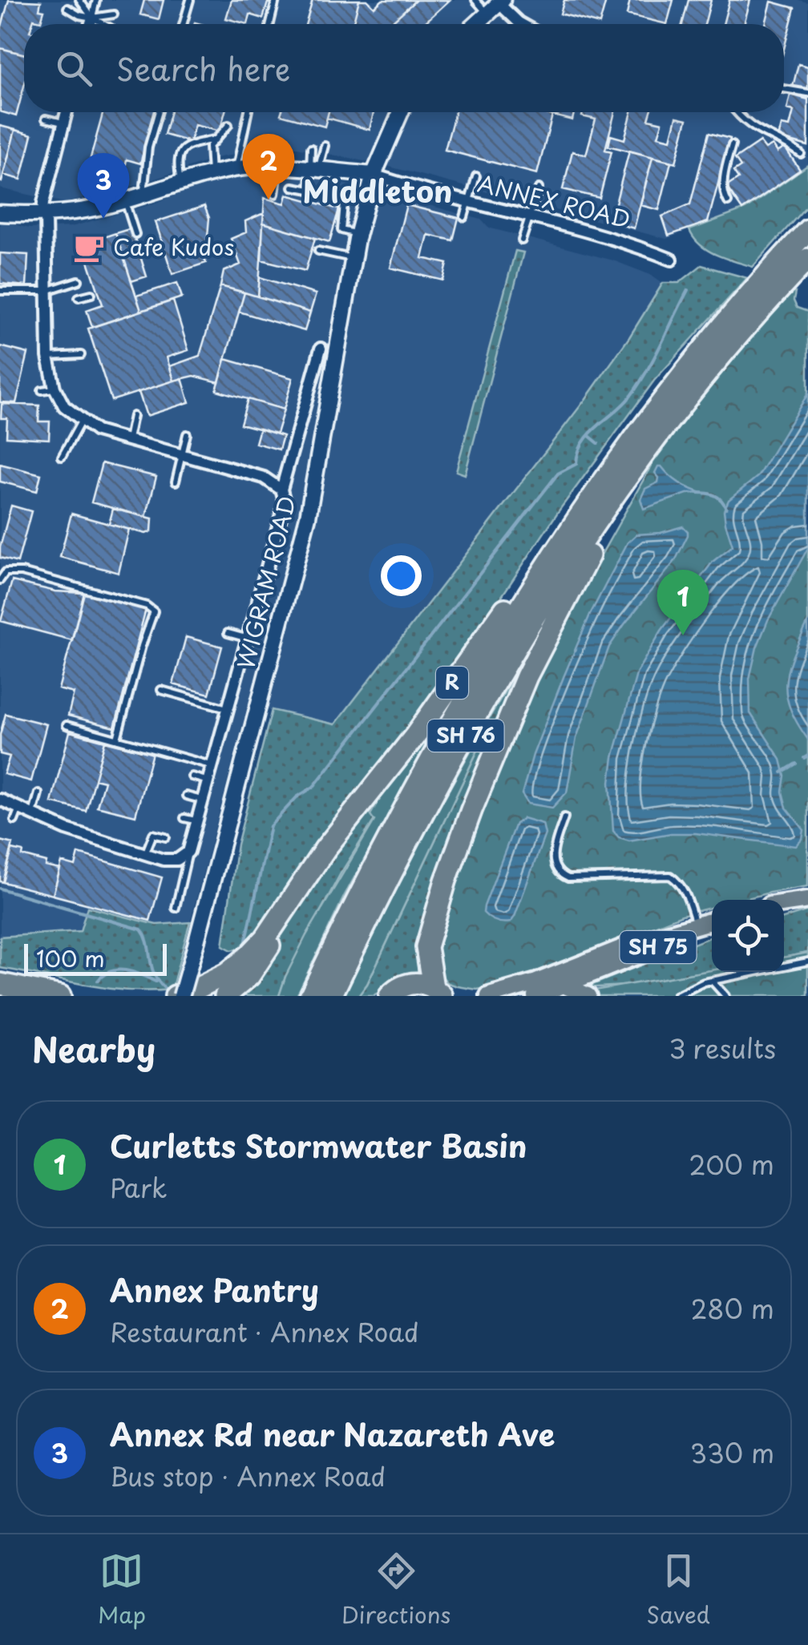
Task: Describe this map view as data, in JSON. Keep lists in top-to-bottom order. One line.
{"streets":{"highway":["R","SH 76"],"main road":["ANNEX ROAD","WIGRAM ROAD","SH 75"]},"crossings":[["ANNEX ROAD","WIGRAM ROAD"],["R","SH 76"]],"districts":["Middleton"],"places":{"cafe":["Cafe Kudos"]},"scale_bar":"100 m","page":{"search":"Search here","pins":["2","3","1"],"scale":"100 m","heading":["Nearby","3 results"],"list":[{"mark":"1","name":"Curletts Stormwater Basin","note":"Park","value":"200 m"},{"mark":"2","name":"Annex Pantry","note":"Restaurant · Annex Road","value":"280 m"},{"mark":"3","name":"Annex Rd near Nazareth Ave","note":"Bus stop · Annex Road","value":"330 m"}],"nav":["Map","Directions","Saved"]}}
